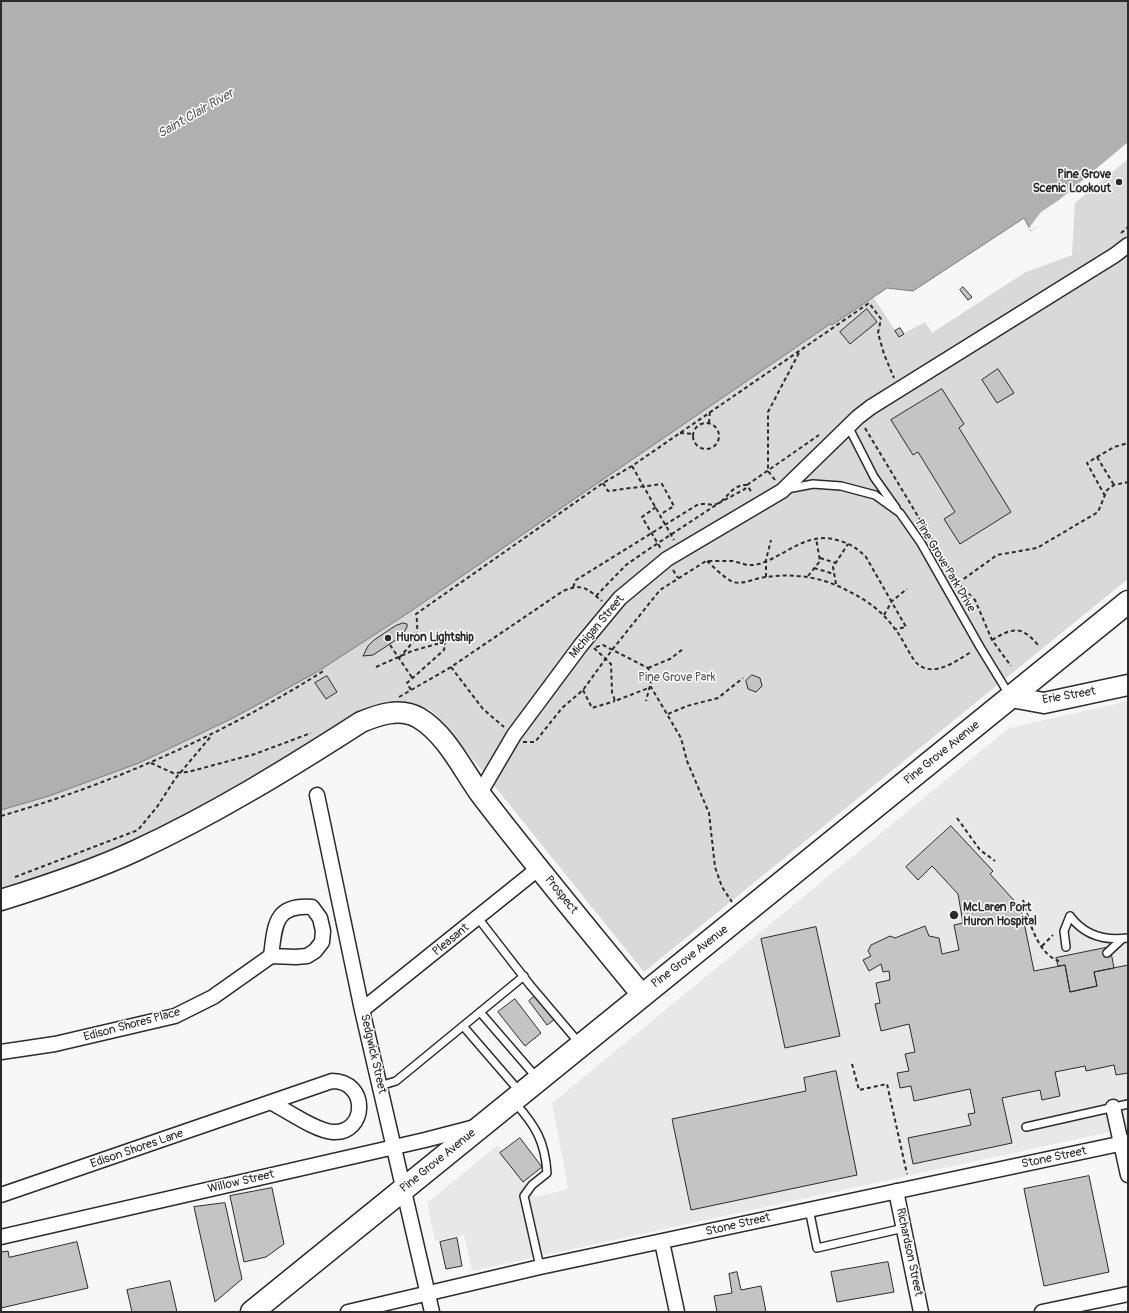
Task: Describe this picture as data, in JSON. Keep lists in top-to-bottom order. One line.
{"streets":{"main road":["Pine Grove Avenue"],"street":["Michigan Street","Erie Street","Prospect","Pleasant","Edison Shores Place","Sedgwick Street","Edison Shores Lane","Stone Street","Willow Street","Richardson Street"],"lane":["Pine Grove Park Drive"]},"crossings":[["Pine Grove Park Drive","Michigan Street"],["Pine Grove Park Drive","Erie Street"],["Pine Grove Park Drive","Pine Grove Avenue"],["Michigan Street","Prospect"],["Erie Street","Pine Grove Avenue"],["Pine Grove Avenue","Prospect"],["Pine Grove Avenue","Sedgwick Street"],["Pine Grove Avenue","Willow Street"],["Prospect","Pleasant"],["Pleasant","Sedgwick Street"],["Sedgwick Street","Stone Street"],["Sedgwick Street","Willow Street"],["Stone Street","Richardson Street"]],"water":["Saint Clair River"],"parks":["Pine Grove Park"],"places":["Pine Grove Scenic Lookout","Huron Lightship","McLaren Port Huron Hospital"]}
